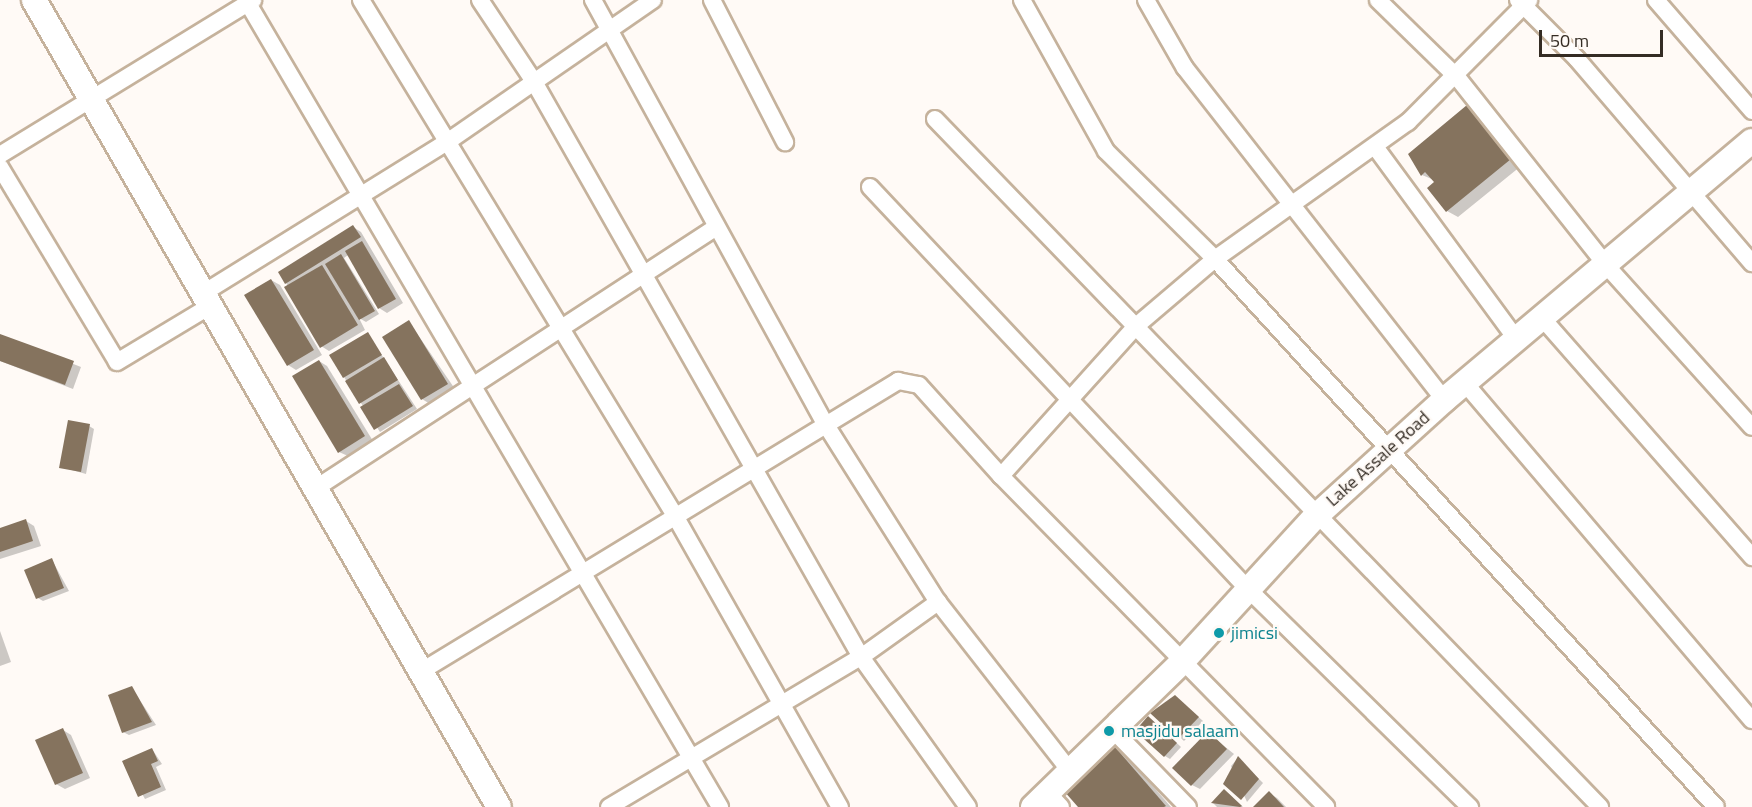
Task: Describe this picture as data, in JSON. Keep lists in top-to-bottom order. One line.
{"streets":{"street":["Lake Assale Road"]},"places":["jimicsi","masjidu salaam"],"scale_bar":"50 m"}
